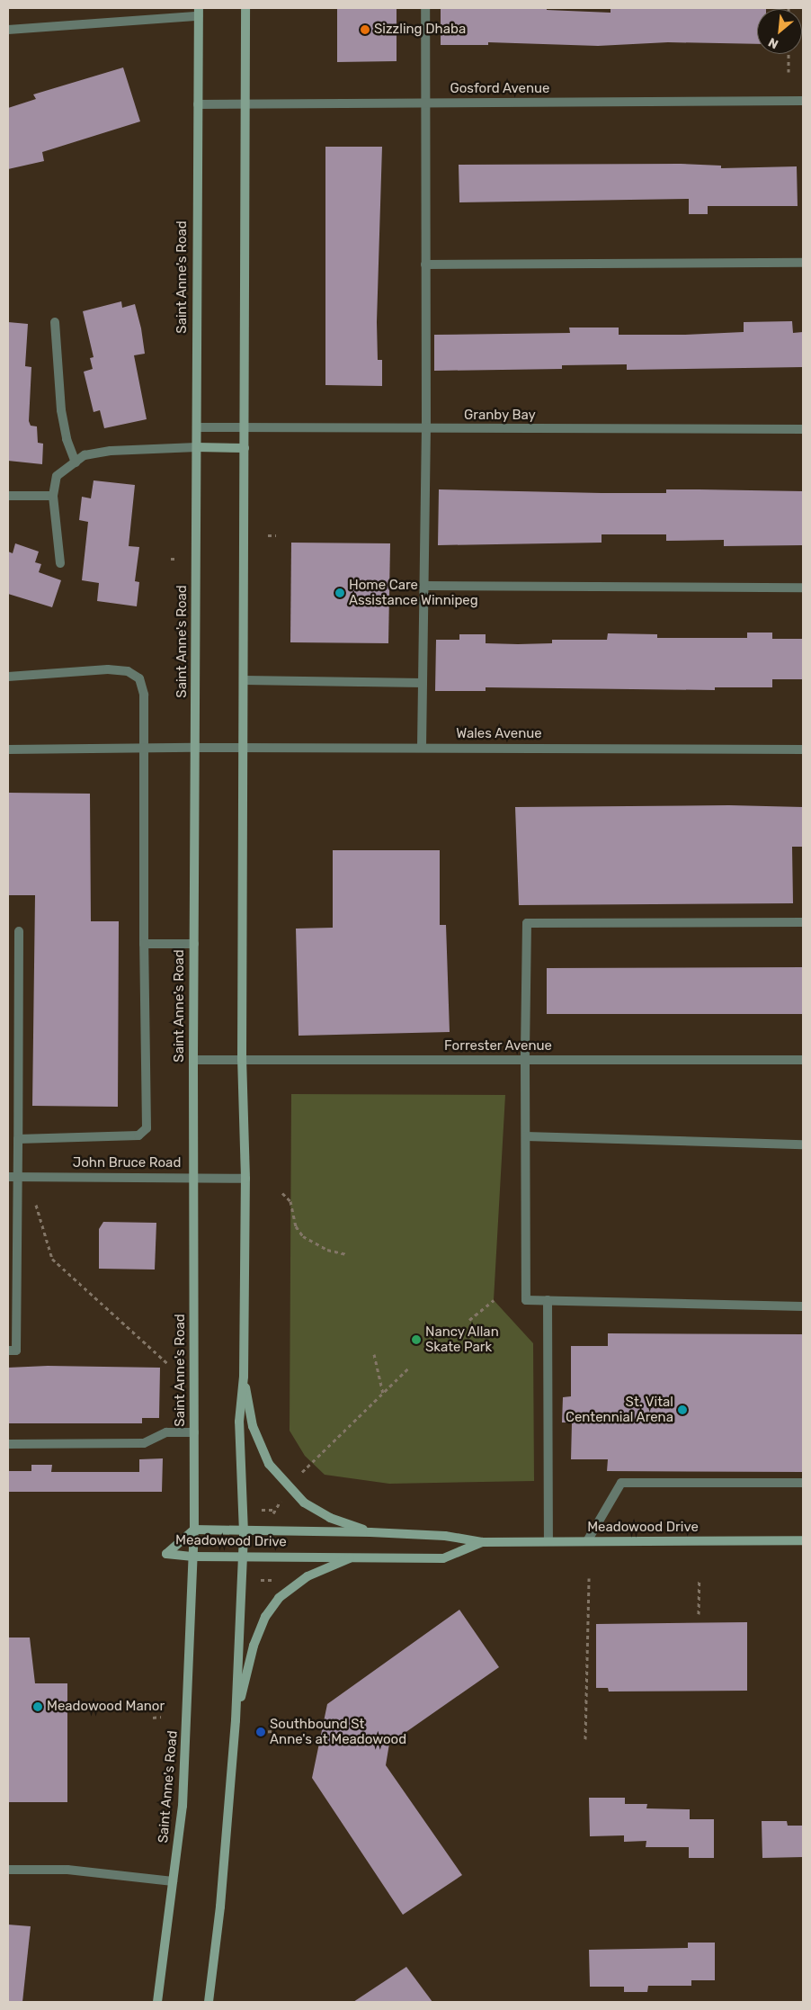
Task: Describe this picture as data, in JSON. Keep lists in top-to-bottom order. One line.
{"streets":{"main road":["Saint Anne's Road","Meadowood Drive"],"street":["Gosford Avenue","Granby Bay","Wales Avenue","Forrester Avenue","John Bruce Road"]},"crossings":[["Gosford Avenue","Saint Anne's Road"],["Saint Anne's Road","Granby Bay"],["Saint Anne's Road","Wales Avenue"],["Saint Anne's Road","Forrester Avenue"],["Saint Anne's Road","John Bruce Road"],["Saint Anne's Road","Meadowood Drive"]],"places":["Sizzling Dhaba","Home Care Assistance Winnipeg","Nancy Allan Skate Park","St. Vital Centennial Arena","Meadowood Manor","Southbound St Anne's at Meadowood"],"north":"bottom left"}
